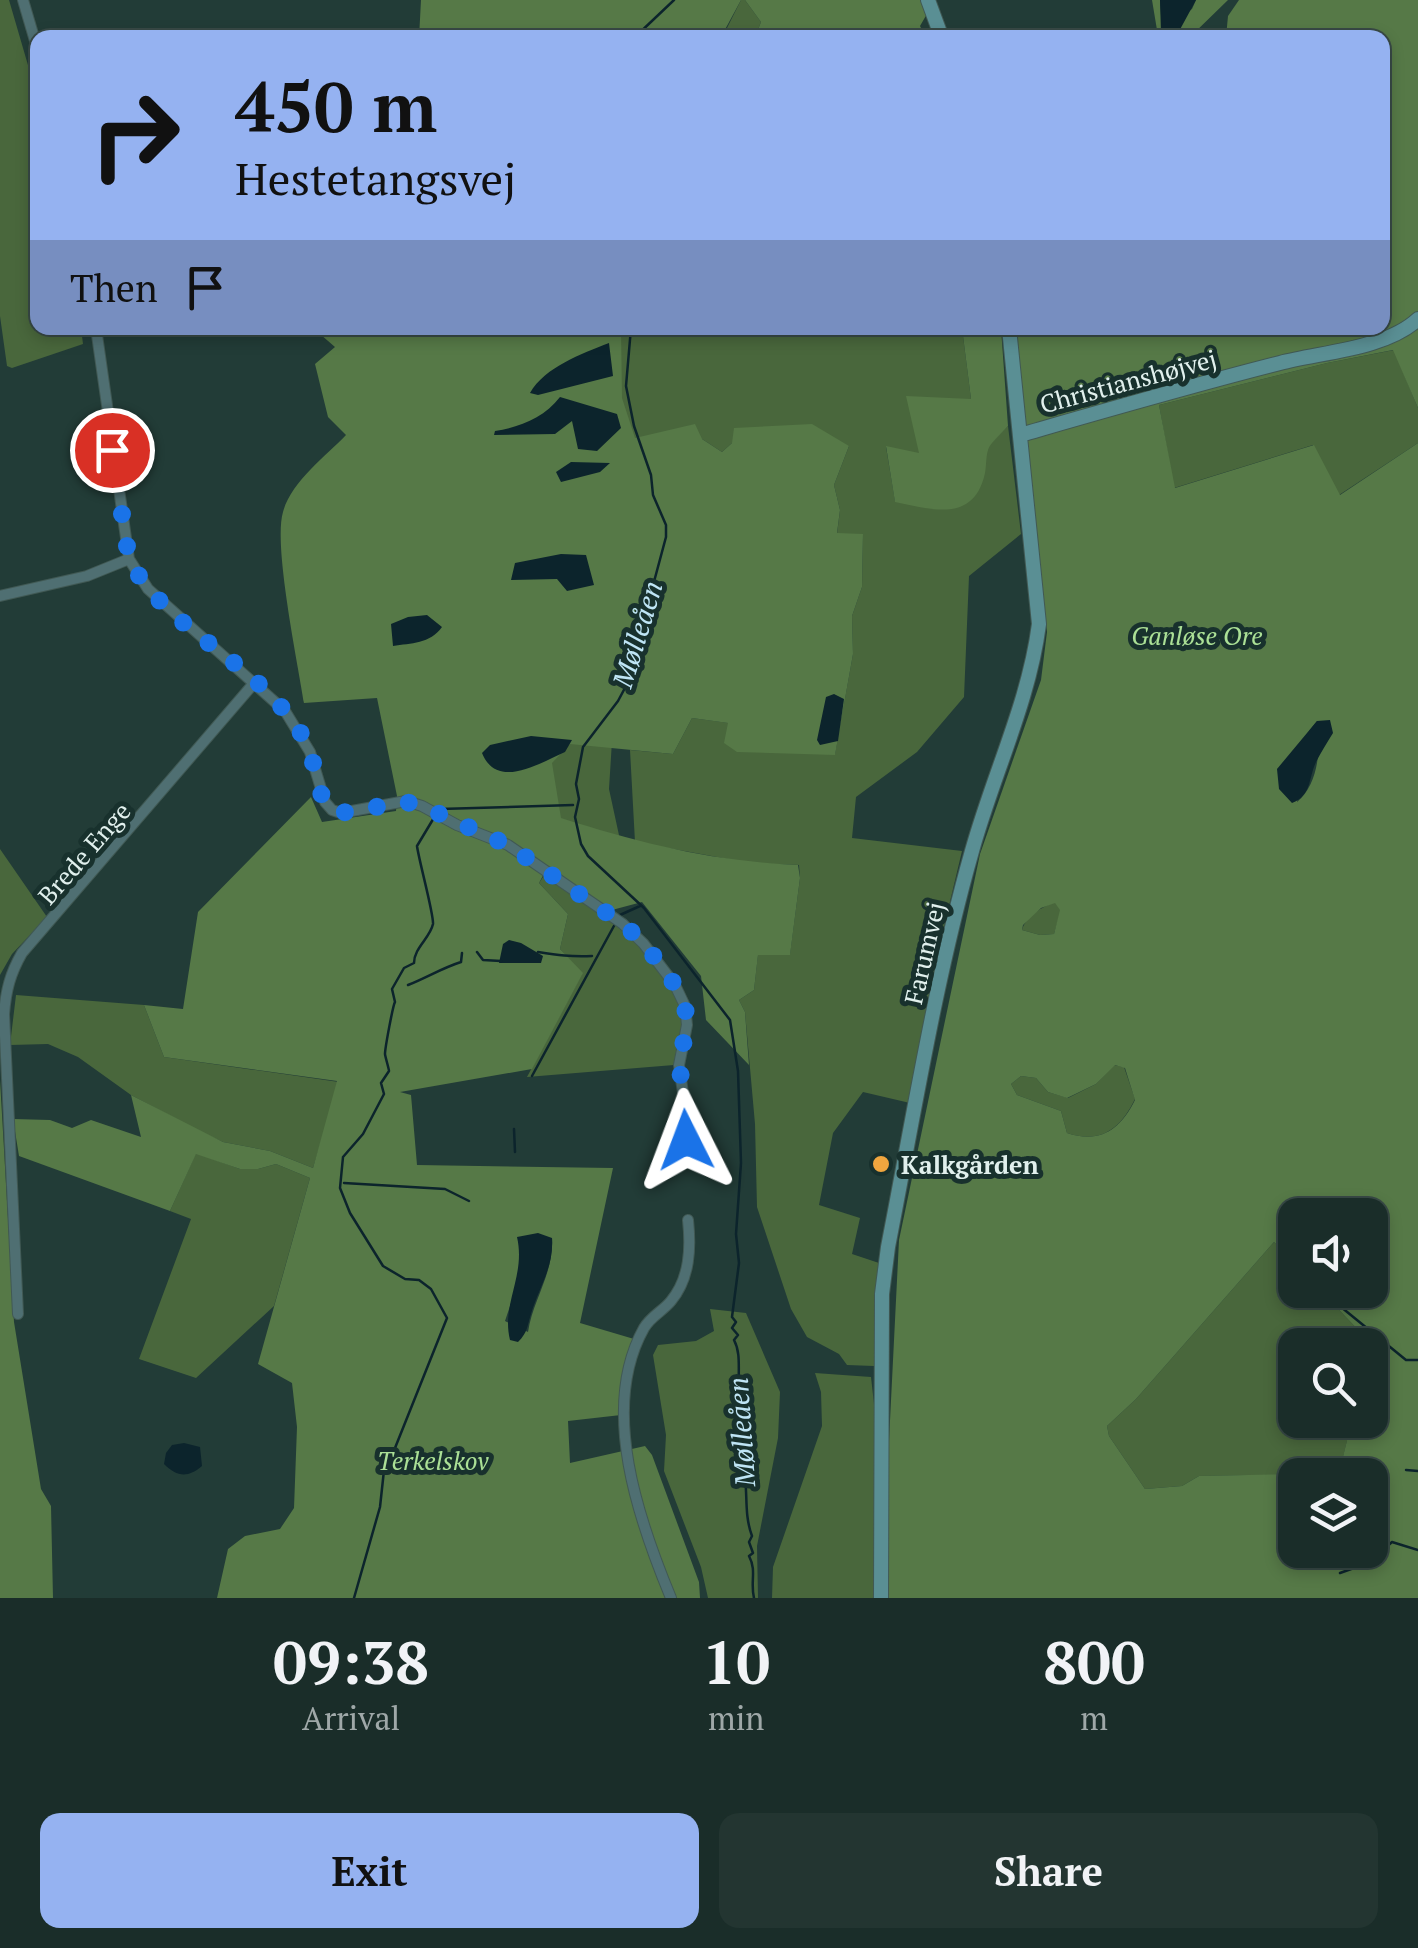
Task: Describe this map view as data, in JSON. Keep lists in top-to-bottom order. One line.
{"streets":{"street":["Christianshøjvej","Brede Enge","Farumvej"]},"crossings":[["Christianshøjvej","Farumvej"]],"water":["Mølleåen"],"parks":["Ganløse Ore","Terkelskov"],"places":["Kalkgården"],"page":{"turn":["450 m","Hestetangsvej"],"then":"Then","eta":["09:38","Arrival","10","min","800","m"],"buttons":["Exit","Share"]}}
